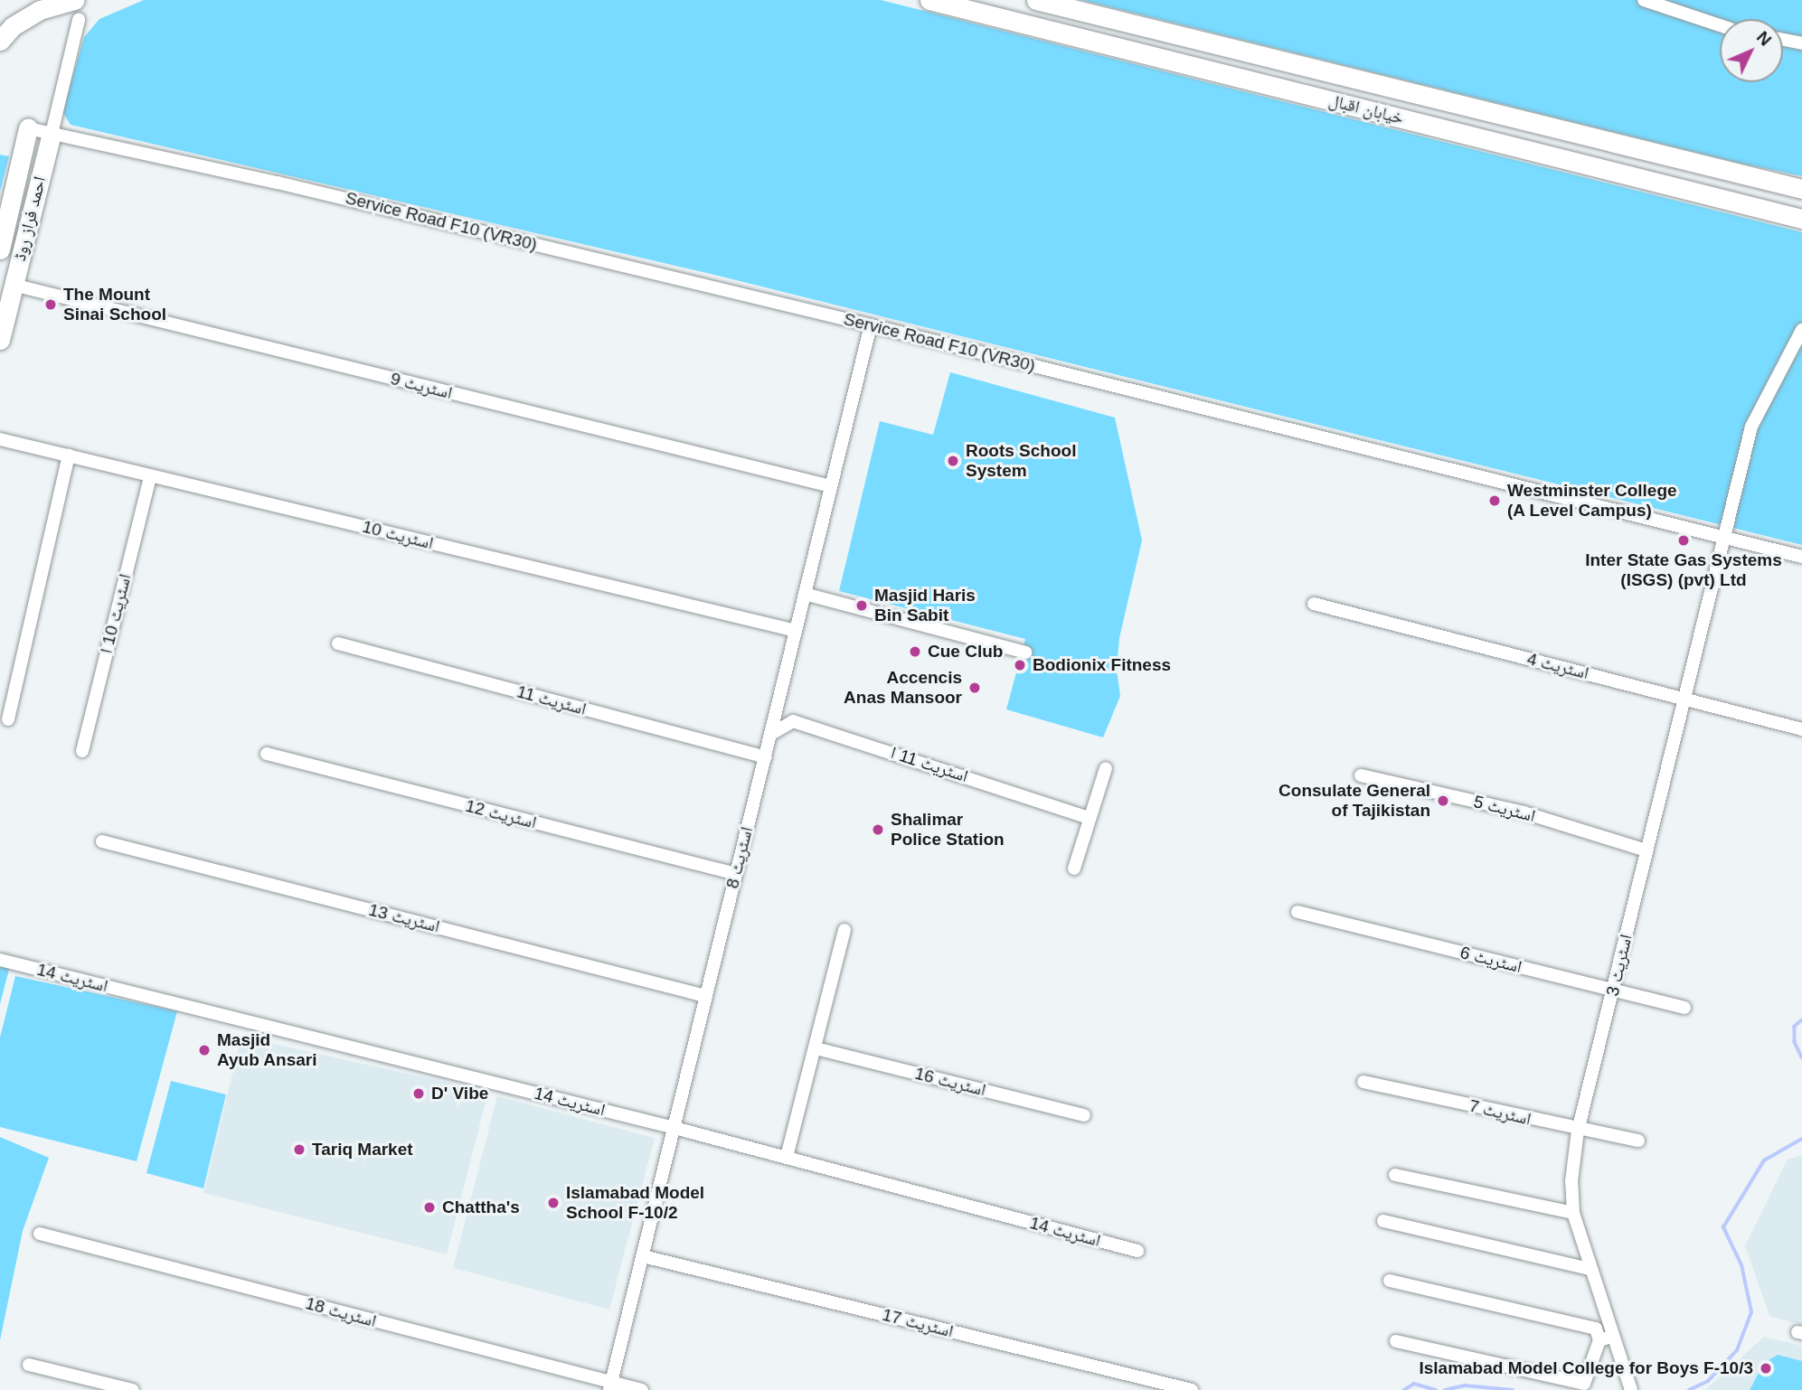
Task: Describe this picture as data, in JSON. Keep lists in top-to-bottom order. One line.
{"streets":{"main road":["خیابان اقبال","احمد فراز روڈ"],"street":["Service Road F10 (VR30)","اسٹریٹ 9","اسٹریٹ 10","اسٹریٹ 10 ا","اسٹریٹ 4","اسٹریٹ 11","اسٹریٹ 11 ا","اسٹریٹ 5","اسٹریٹ 12","اسٹریٹ 8","اسٹریٹ 13","اسٹریٹ 6","اسٹریٹ 3","اسٹریٹ 14","اسٹریٹ 16","اسٹریٹ 7","اسٹریٹ 18","اسٹریٹ 17"]},"crossings":[["احمد فراز روڈ","Service Road F10 (VR30)"],["احمد فراز روڈ","اسٹریٹ 9"],["Service Road F10 (VR30)","اسٹریٹ 8"],["Service Road F10 (VR30)","اسٹریٹ 3"],["اسٹریٹ 9","اسٹریٹ 8"],["اسٹریٹ 10","اسٹریٹ 10 ا"],["اسٹریٹ 10","اسٹریٹ 8"],["اسٹریٹ 4","اسٹریٹ 3"],["اسٹریٹ 11","اسٹریٹ 8"],["اسٹریٹ 11 ا","اسٹریٹ 8"],["اسٹریٹ 5","اسٹریٹ 3"],["اسٹریٹ 12","اسٹریٹ 8"],["اسٹریٹ 8","اسٹریٹ 13"],["اسٹریٹ 8","اسٹریٹ 14"],["اسٹریٹ 8","اسٹریٹ 18"],["اسٹریٹ 8","اسٹریٹ 17"],["اسٹریٹ 6","اسٹریٹ 3"],["اسٹریٹ 3","اسٹریٹ 7"]],"places":["The Mount Sinai School","Roots School System","Westminster College (A Level Campus)","Inter State Gas Systems (ISGS) (pvt) Ltd","Masjid Haris Bin Sabit","Cue Club","Bodionix Fitness","Accencis Anas Mansoor","Consulate General of Tajikistan","Shalimar Police Station","Masjid Ayub Ansari","D' Vibe","Tariq Market","Islamabad Model School F-10/2","Chattha's","Islamabad Model College for Boys F-10/3"],"north":"top right"}
